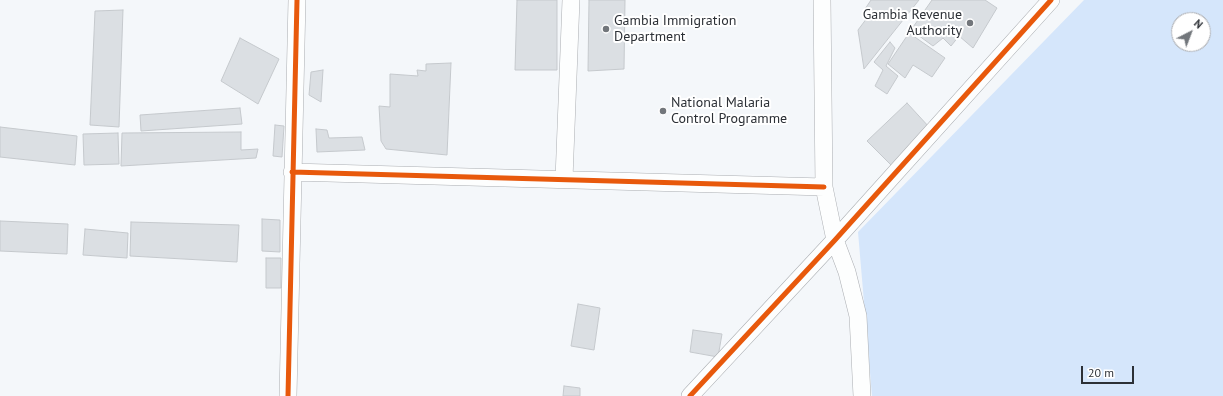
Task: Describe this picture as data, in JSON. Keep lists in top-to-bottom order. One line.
{"places":["Gambia Revenue Authority","Gambia Immigration Department","National Malaria Control Programme"],"scale_bar":"20 m","north":"top right"}
